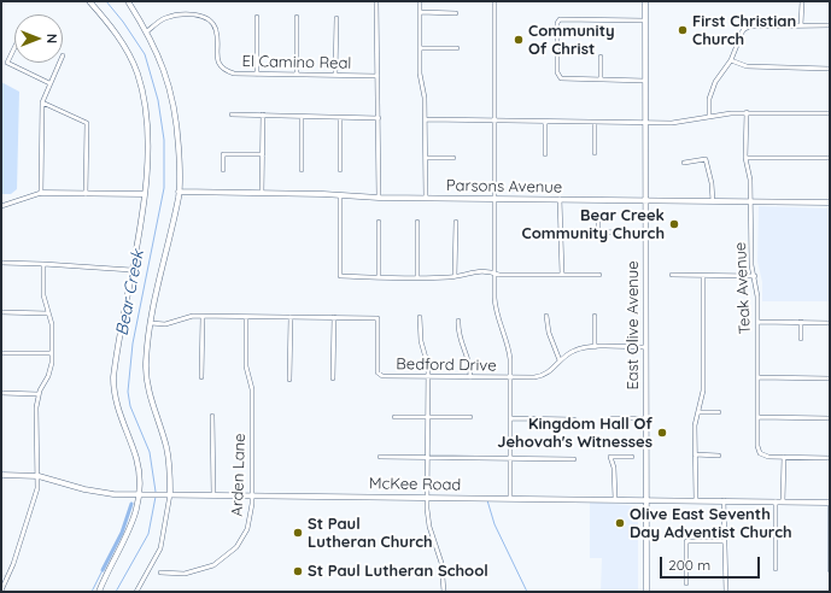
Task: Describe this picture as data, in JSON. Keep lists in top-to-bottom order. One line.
{"streets":{"street":["El Camino Real","Parsons Avenue","Teak Avenue","East Olive Avenue","Bedford Drive","Arden Lane","McKee Road"]},"crossings":[["Parsons Avenue","Teak Avenue"],["Parsons Avenue","East Olive Avenue"],["East Olive Avenue","Bedford Drive"],["East Olive Avenue","McKee Road"],["Bedford Drive","Arden Lane"],["Arden Lane","McKee Road"]],"water":["Bear Creek"],"places":["First Christian Church","Community Of Christ","Bear Creek Community Church","Kingdom Hall Of Jehovah's Witnesses","Olive East Seventh Day Adventist Church","St Paul Lutheran Church","St Paul Lutheran School"],"scale_bar":"200 m","north":"right"}
